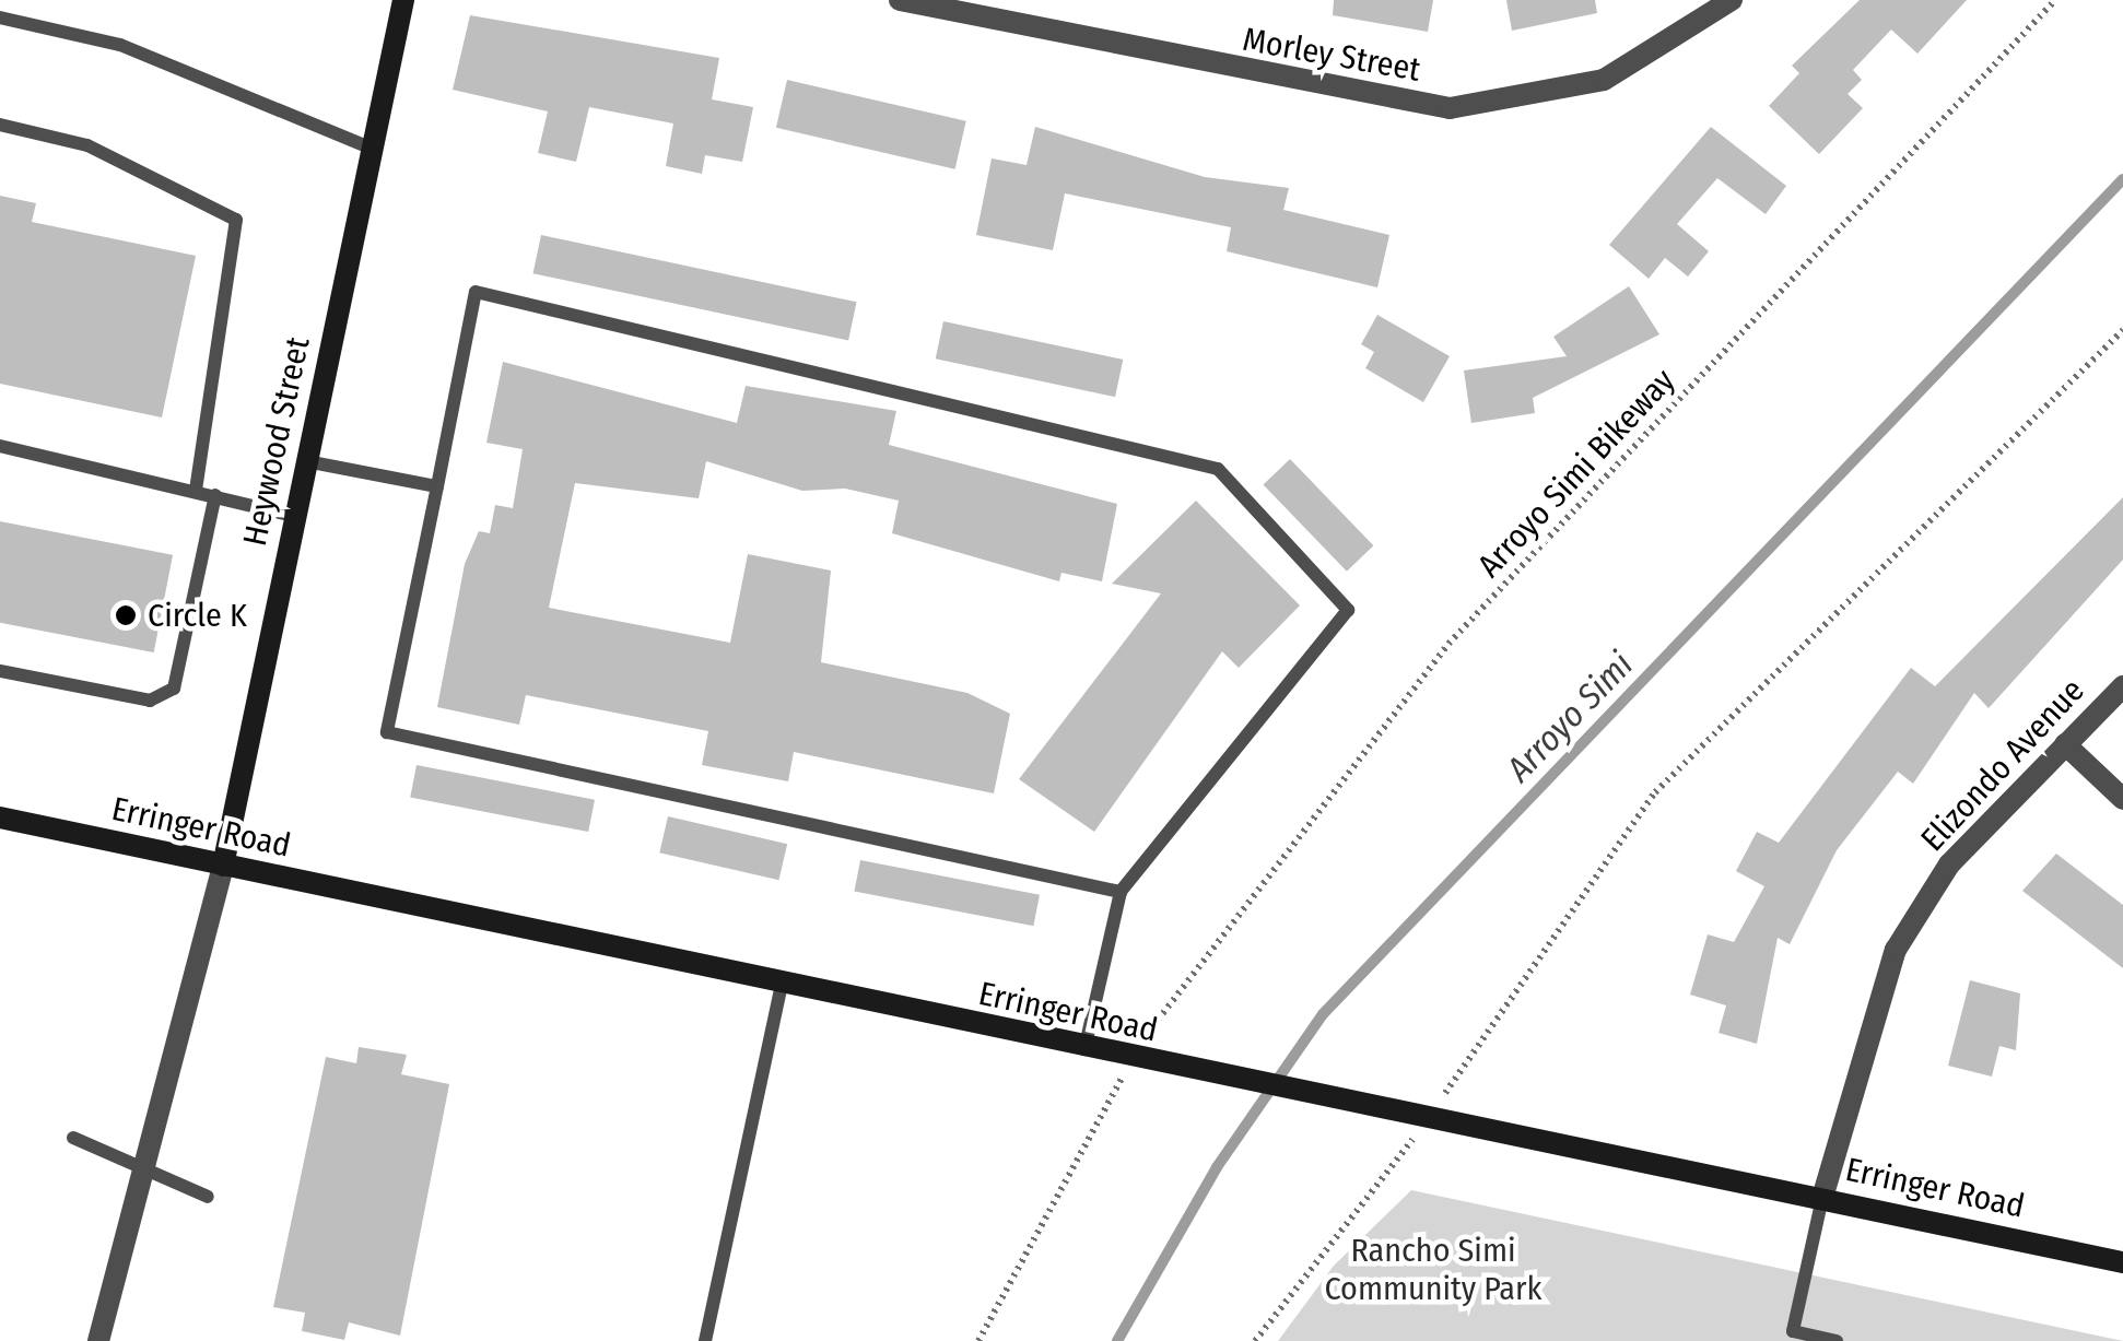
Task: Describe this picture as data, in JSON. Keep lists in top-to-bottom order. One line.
{"streets":{"main road":["Heywood Street","Erringer Road"],"street":["Morley Street","Elizondo Avenue"],"path":["Arroyo Simi Bikeway"]},"crossings":[["Heywood Street","Erringer Road"],["Elizondo Avenue","Erringer Road"]],"water":["Arroyo Simi"],"parks":["Rancho Simi Community Park"],"places":["Circle K"]}
